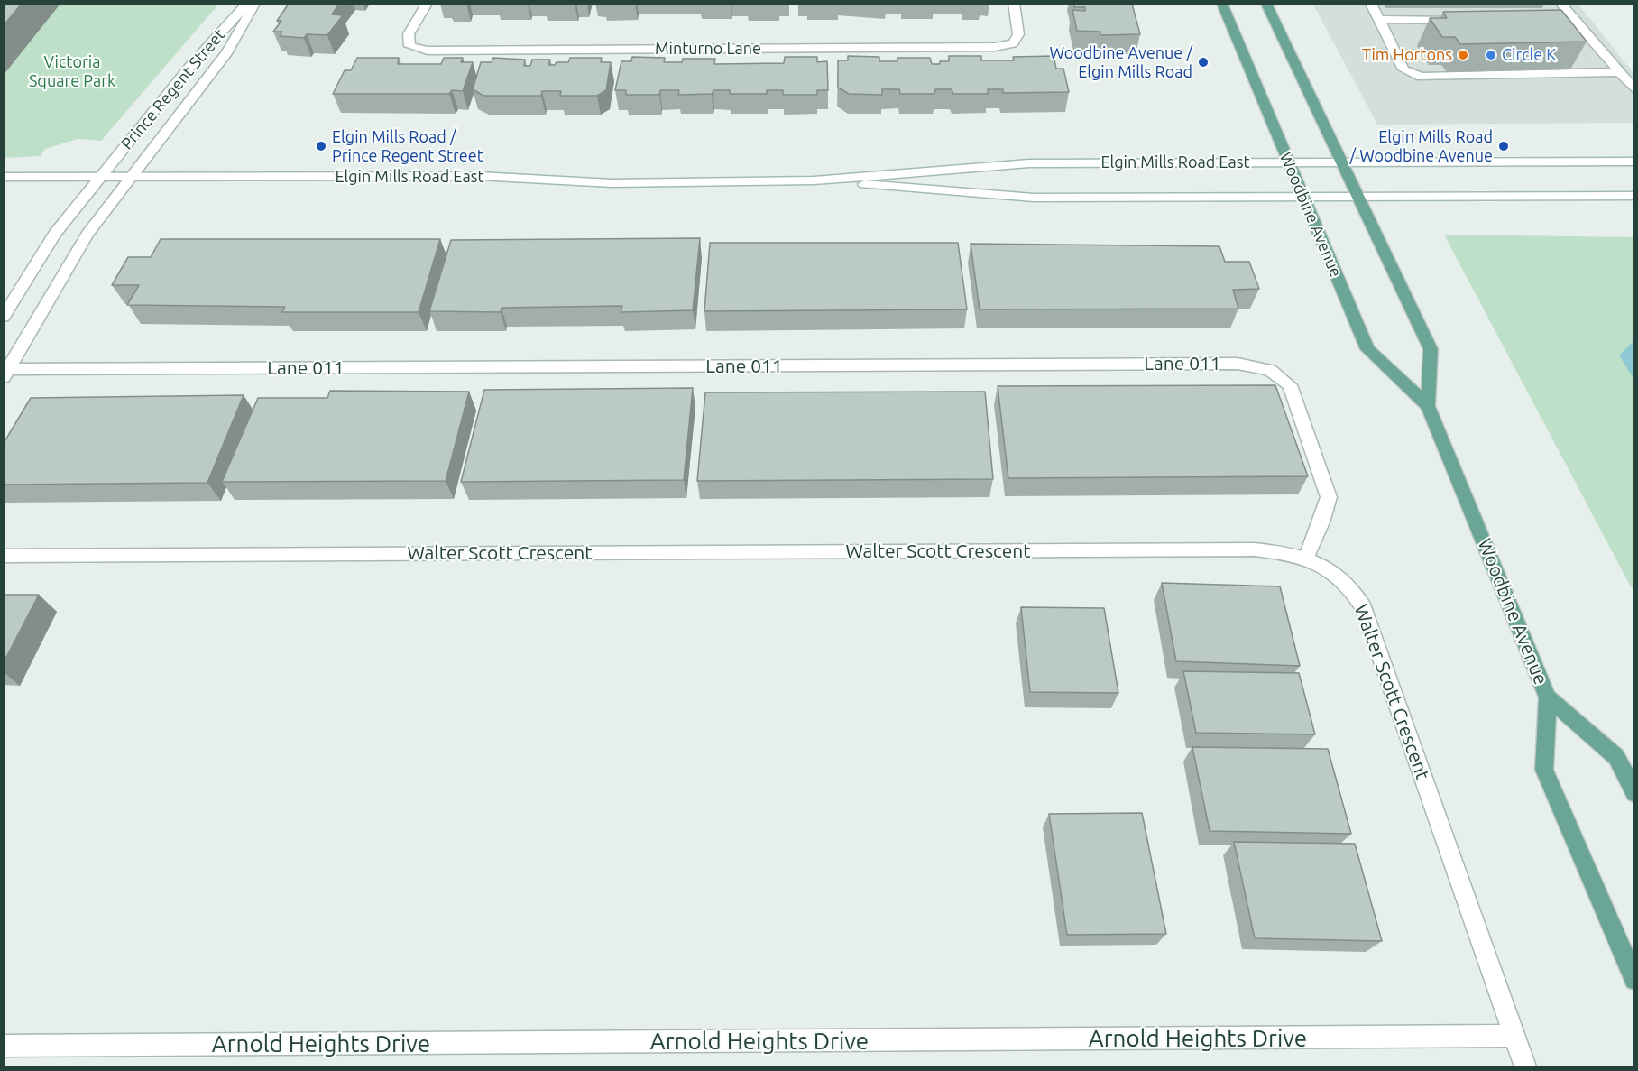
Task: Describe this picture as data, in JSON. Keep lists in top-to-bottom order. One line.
{"streets":{"main road":["Woodbine Avenue"],"street":["Minturno Lane","Prince Regent Street","Elgin Mills Road East","Lane 011","Walter Scott Crescent","Arnold Heights Drive"]},"crossings":[["Prince Regent Street","Elgin Mills Road East"],["Prince Regent Street","Lane 011"],["Elgin Mills Road East","Woodbine Avenue"],["Lane 011","Walter Scott Crescent"],["Walter Scott Crescent","Arnold Heights Drive"]],"parks":["Victoria Square Park"],"places":["Tim Hortons","Circle K","Woodbine Avenue / Elgin Mills Road","Elgin Mills Road / Prince Regent Street","Elgin Mills Road / Woodbine Avenue"]}
